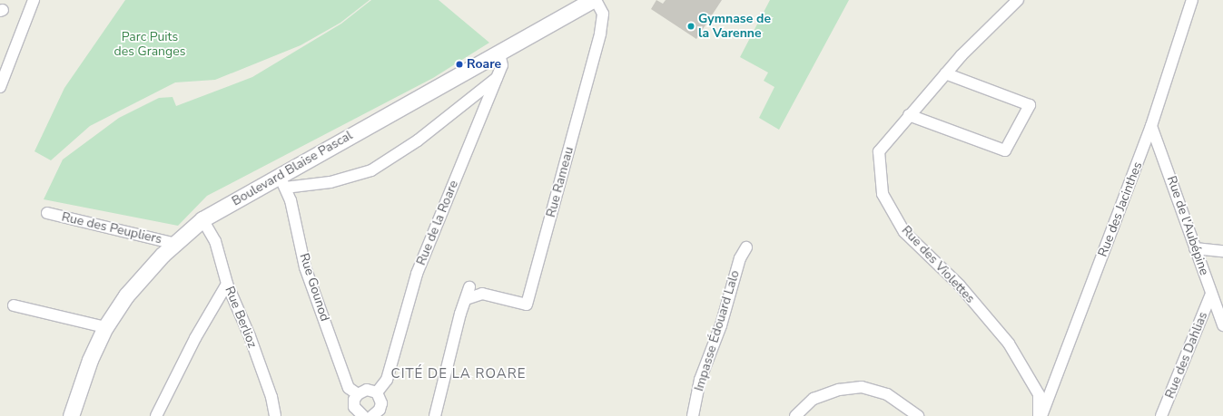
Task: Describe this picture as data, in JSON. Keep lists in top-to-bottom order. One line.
{"streets":{"main road":["Boulevard Blaise Pascal"],"street":["Rue Rameau","Rue des Jacinthes","Rue de la Roare","Rue de l'Aubépine","Rue des Peupliers","Rue des Violettes","Rue Gounod","Rue Berlioz","Impasse Édouard Lalo","Rue des Dahlias"]},"crossings":[["Boulevard Blaise Pascal","Rue Rameau"],["Boulevard Blaise Pascal","Rue de la Roare"],["Boulevard Blaise Pascal","Rue des Peupliers"],["Boulevard Blaise Pascal","Rue Gounod"],["Boulevard Blaise Pascal","Rue Berlioz"],["Rue des Jacinthes","Rue de l'Aubépine"],["Rue des Jacinthes","Rue des Violettes"],["Rue de l'Aubépine","Rue des Dahlias"]],"districts":["CITÉ DE LA ROARE"],"parks":["Parc Puits des Granges"],"places":["Gymnase de la Varenne","Roare"]}
